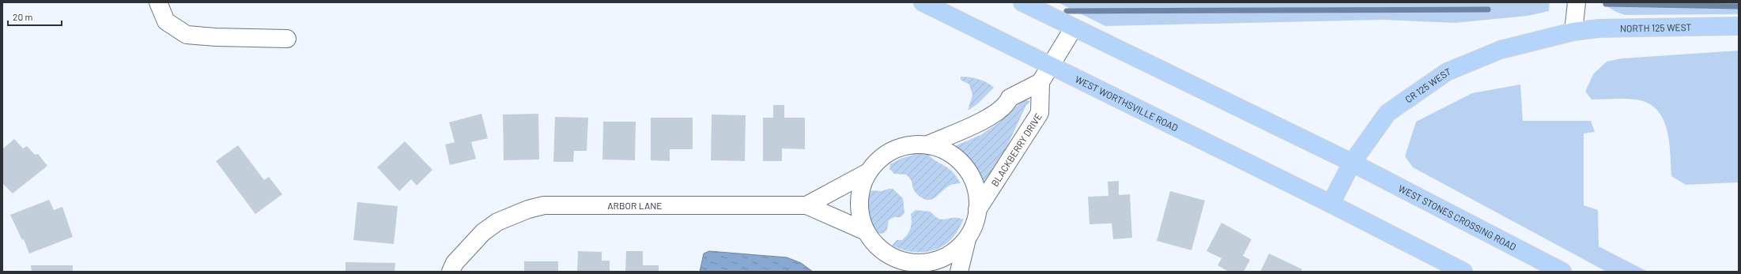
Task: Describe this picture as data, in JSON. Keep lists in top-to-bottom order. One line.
{"streets":{"main road":["NORTH 125 WEST","CR 125 WEST","WEST WORTHSVILLE ROAD","WEST STONES CROSSING ROAD"],"street":["BLACKBERRY DRIVE","ARBOR LANE"]},"crossings":[["NORTH 125 WEST","CR 125 WEST"],["CR 125 WEST","WEST WORTHSVILLE ROAD"],["CR 125 WEST","WEST STONES CROSSING ROAD"],["BLACKBERRY DRIVE","ARBOR LANE"]],"scale_bar":"20 m"}
